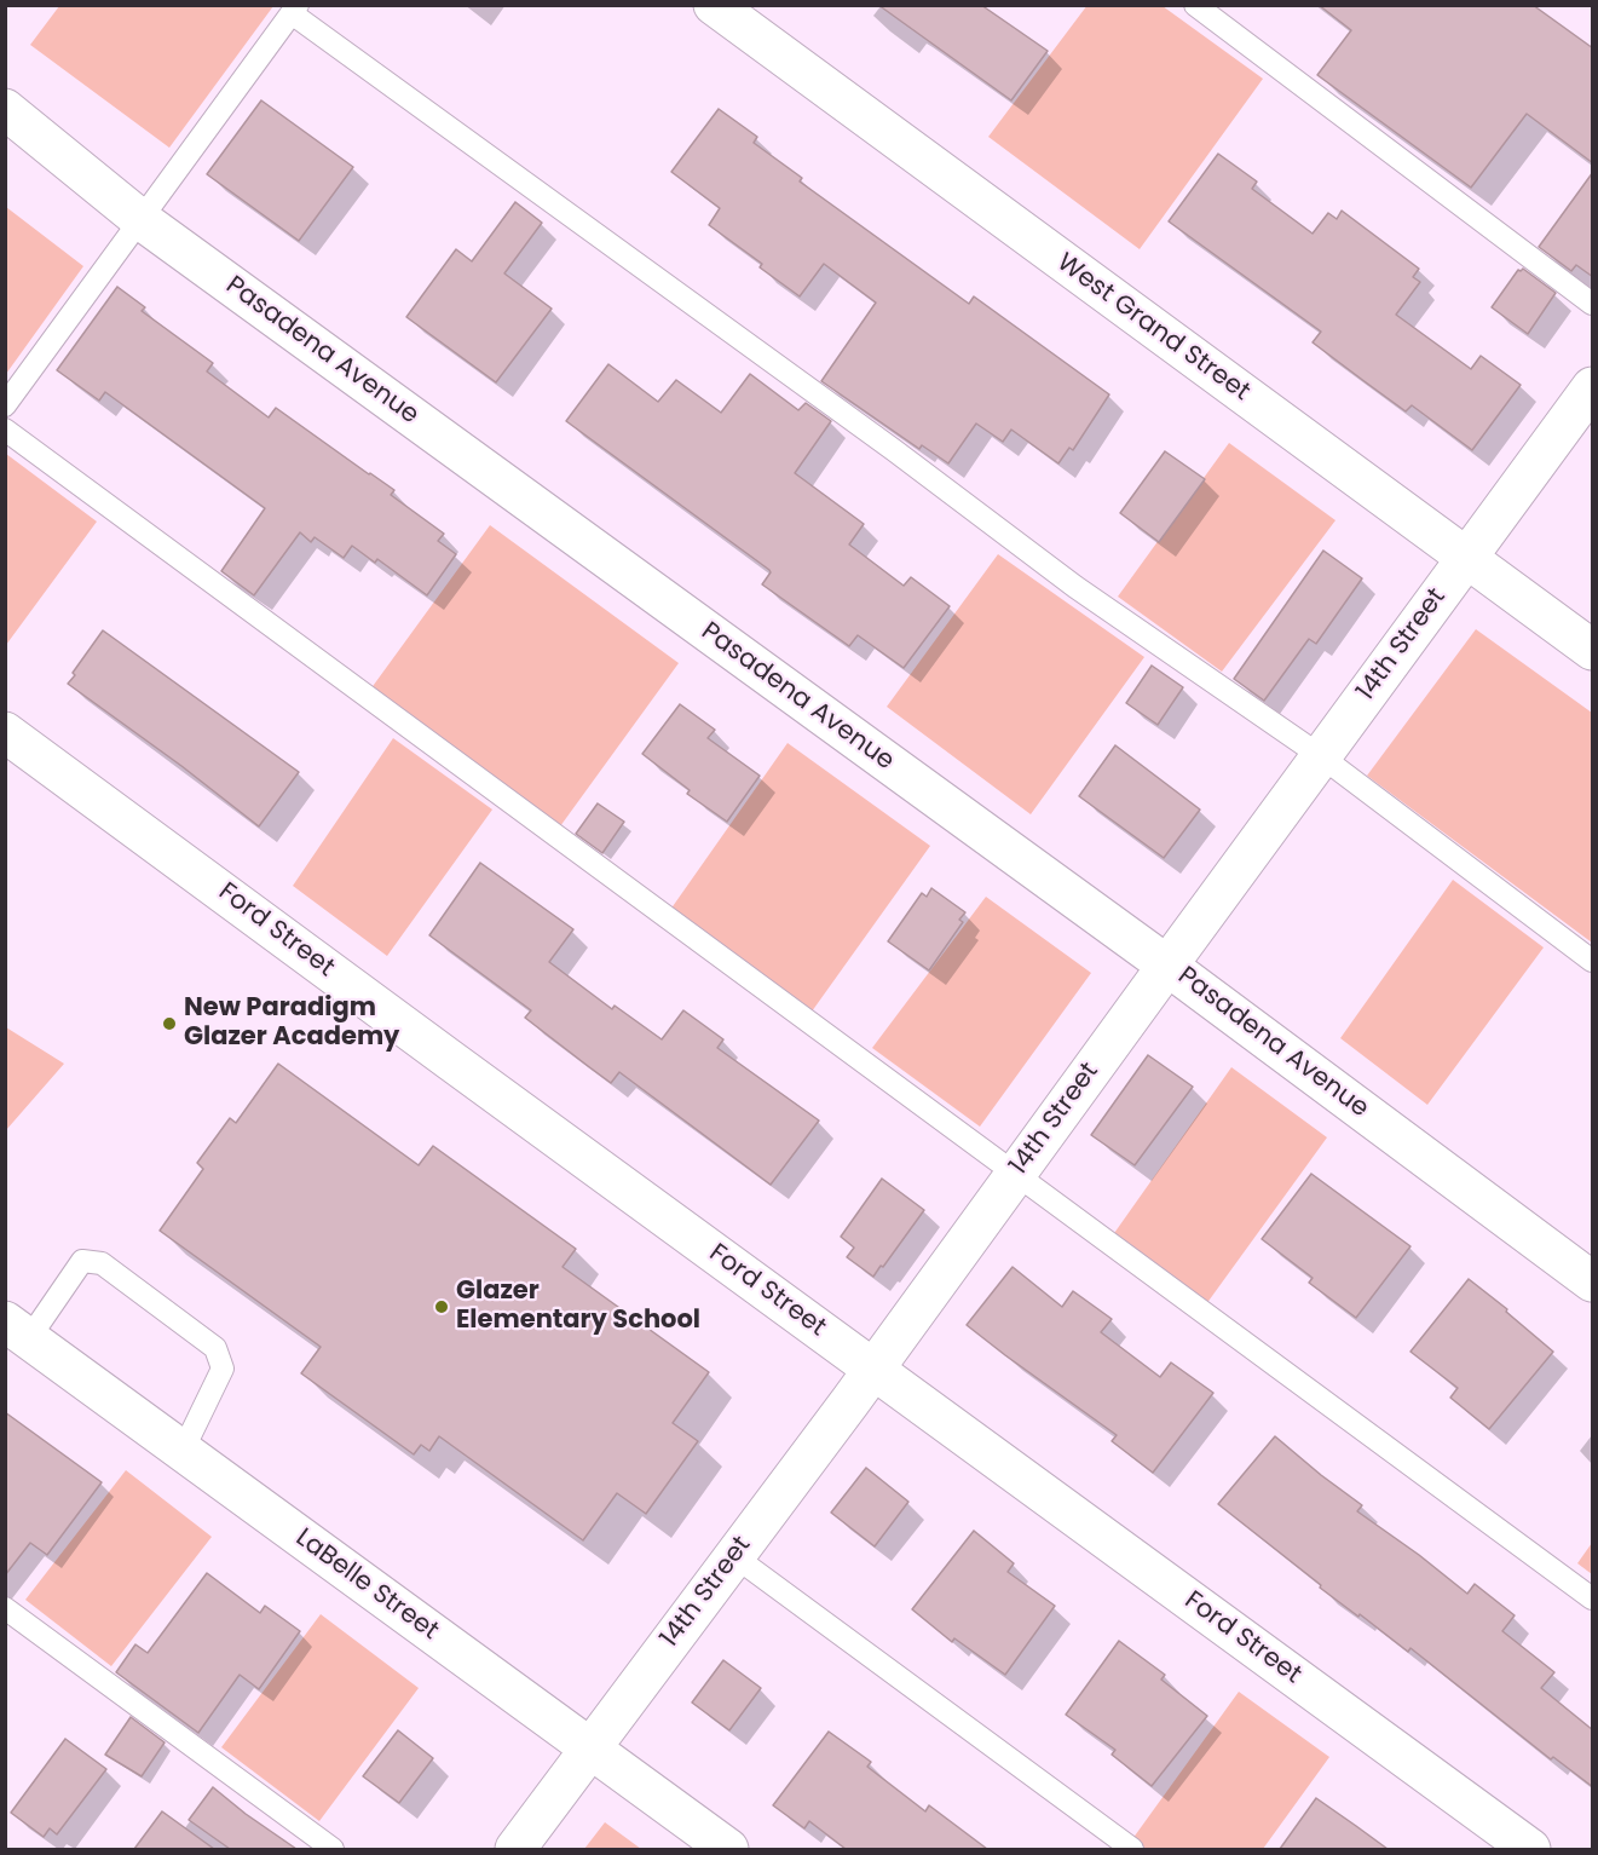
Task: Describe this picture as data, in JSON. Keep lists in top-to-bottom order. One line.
{"streets":{"street":["West Grand Street","Pasadena Avenue","14th Street","Ford Street","LaBelle Street"]},"crossings":[["West Grand Street","14th Street"],["Pasadena Avenue","14th Street"],["14th Street","Ford Street"],["14th Street","LaBelle Street"]],"places":["New Paradigm Glazer Academy","Glazer Elementary School"]}
